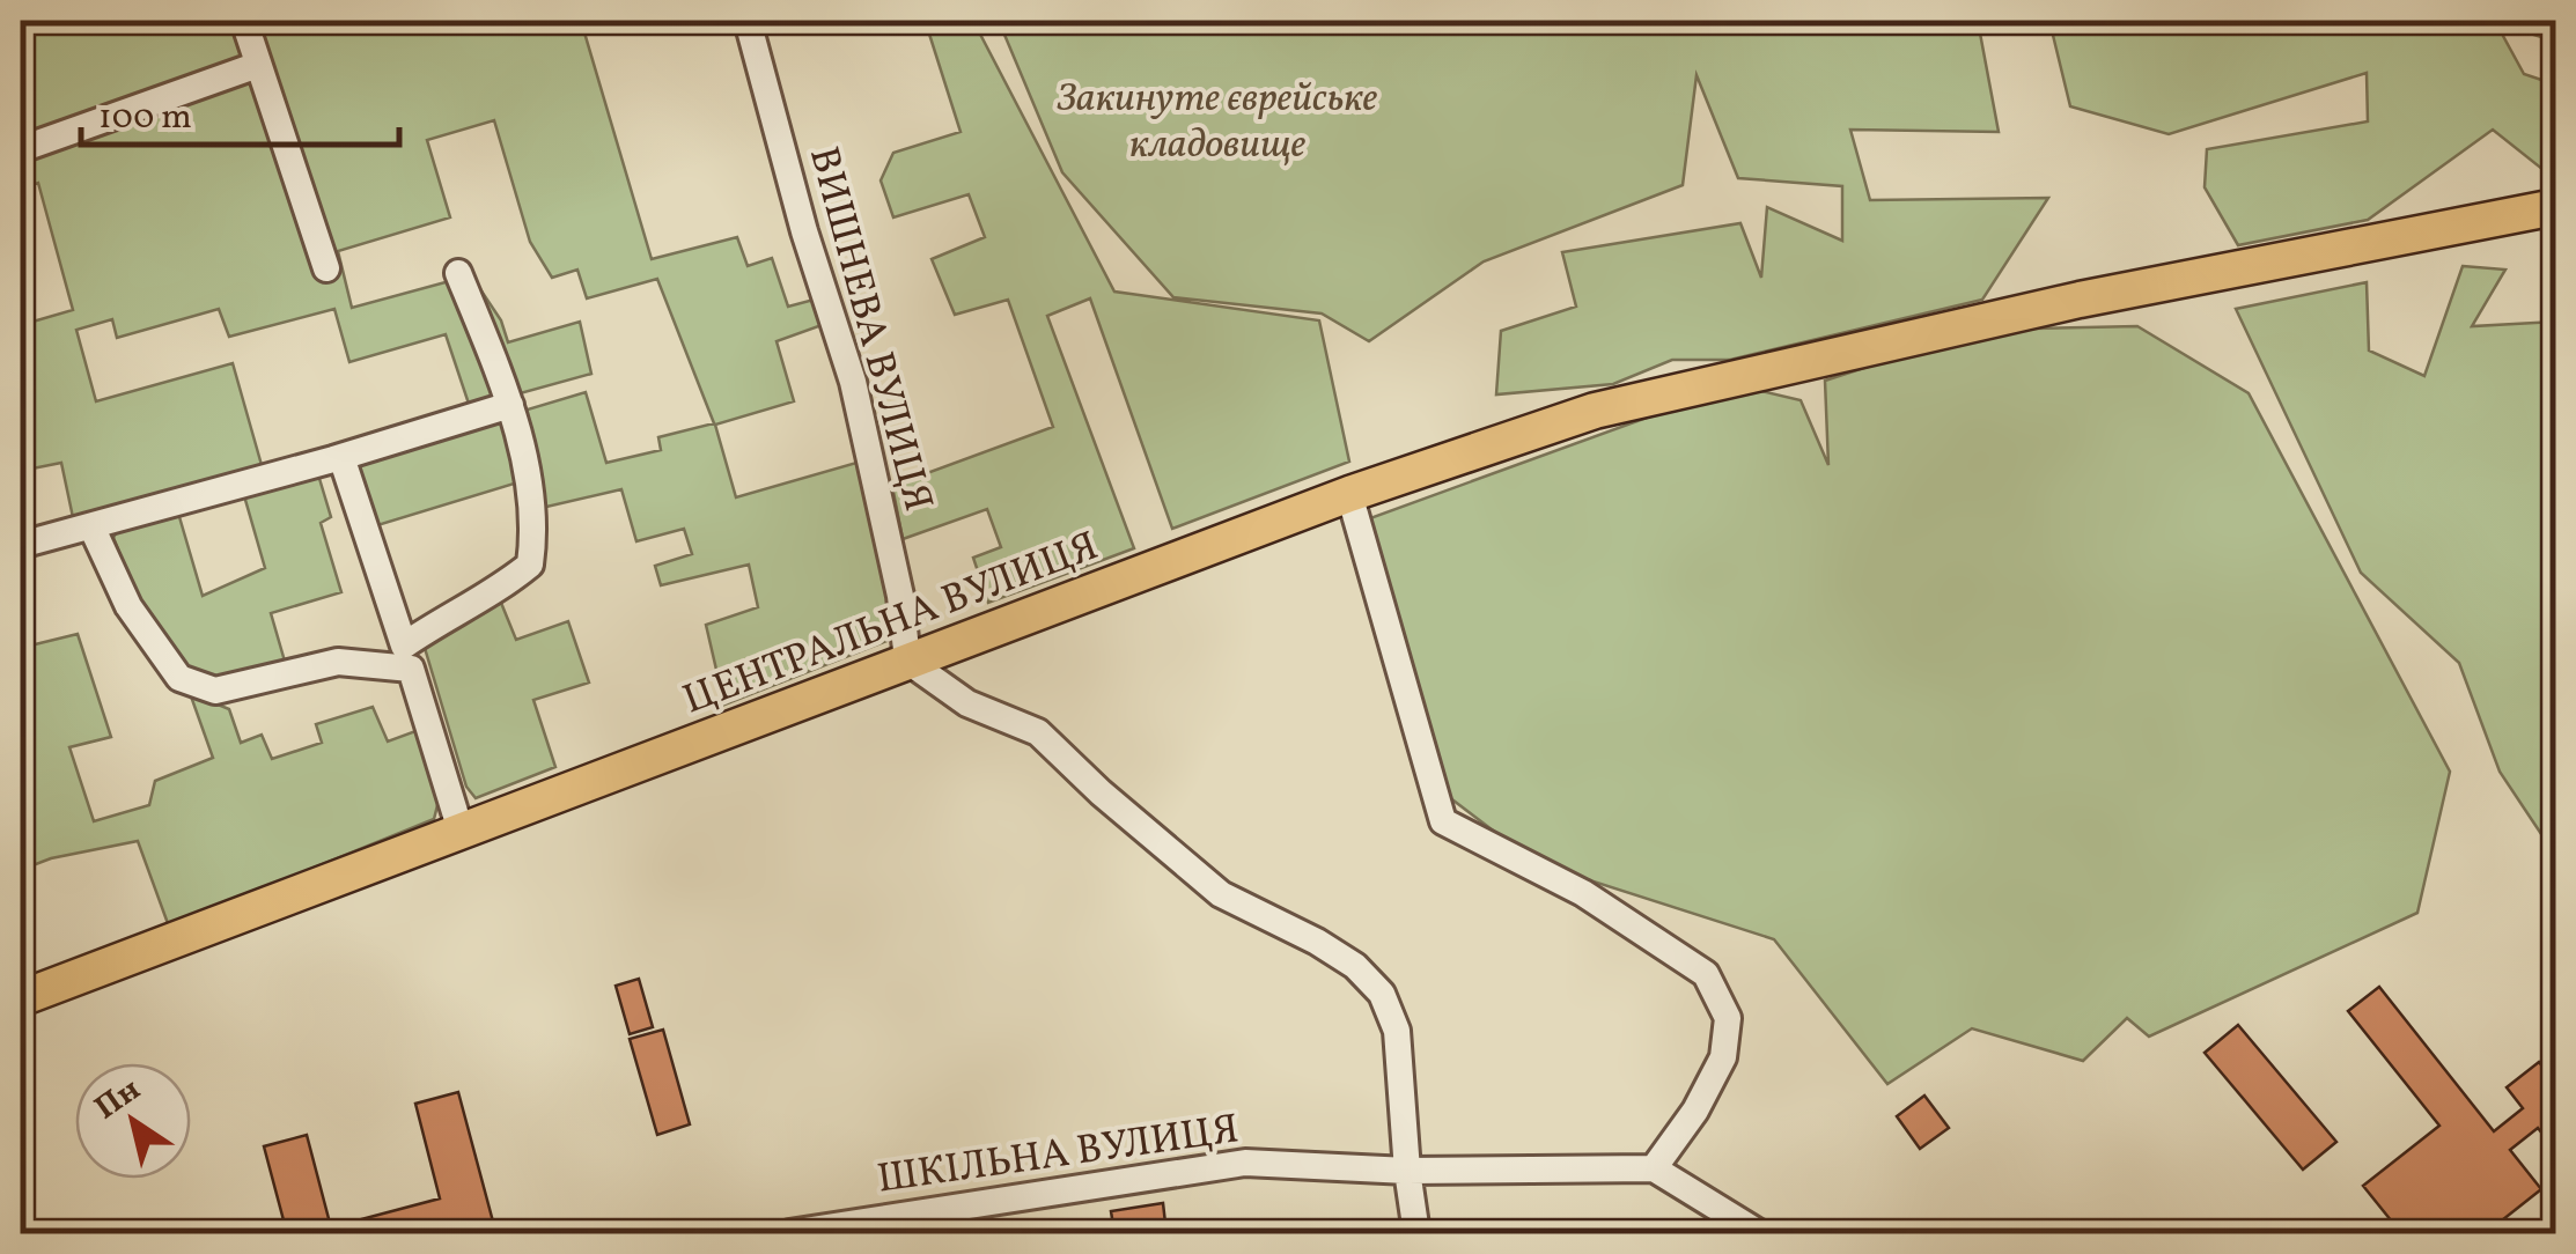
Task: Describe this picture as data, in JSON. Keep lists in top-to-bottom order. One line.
{"streets":{"main road":["ЦЕНТРАЛЬНА ВУЛИЦЯ"],"street":["ВИШНЕВА ВУЛИЦЯ","ШКІЛЬНА ВУЛИЦЯ"]},"crossings":[["ВИШНЕВА ВУЛИЦЯ","ЦЕНТРАЛЬНА ВУЛИЦЯ"]],"parks":["Закинуте єврейське кладовище"],"scale_bar":"100 m","north":"top left"}
